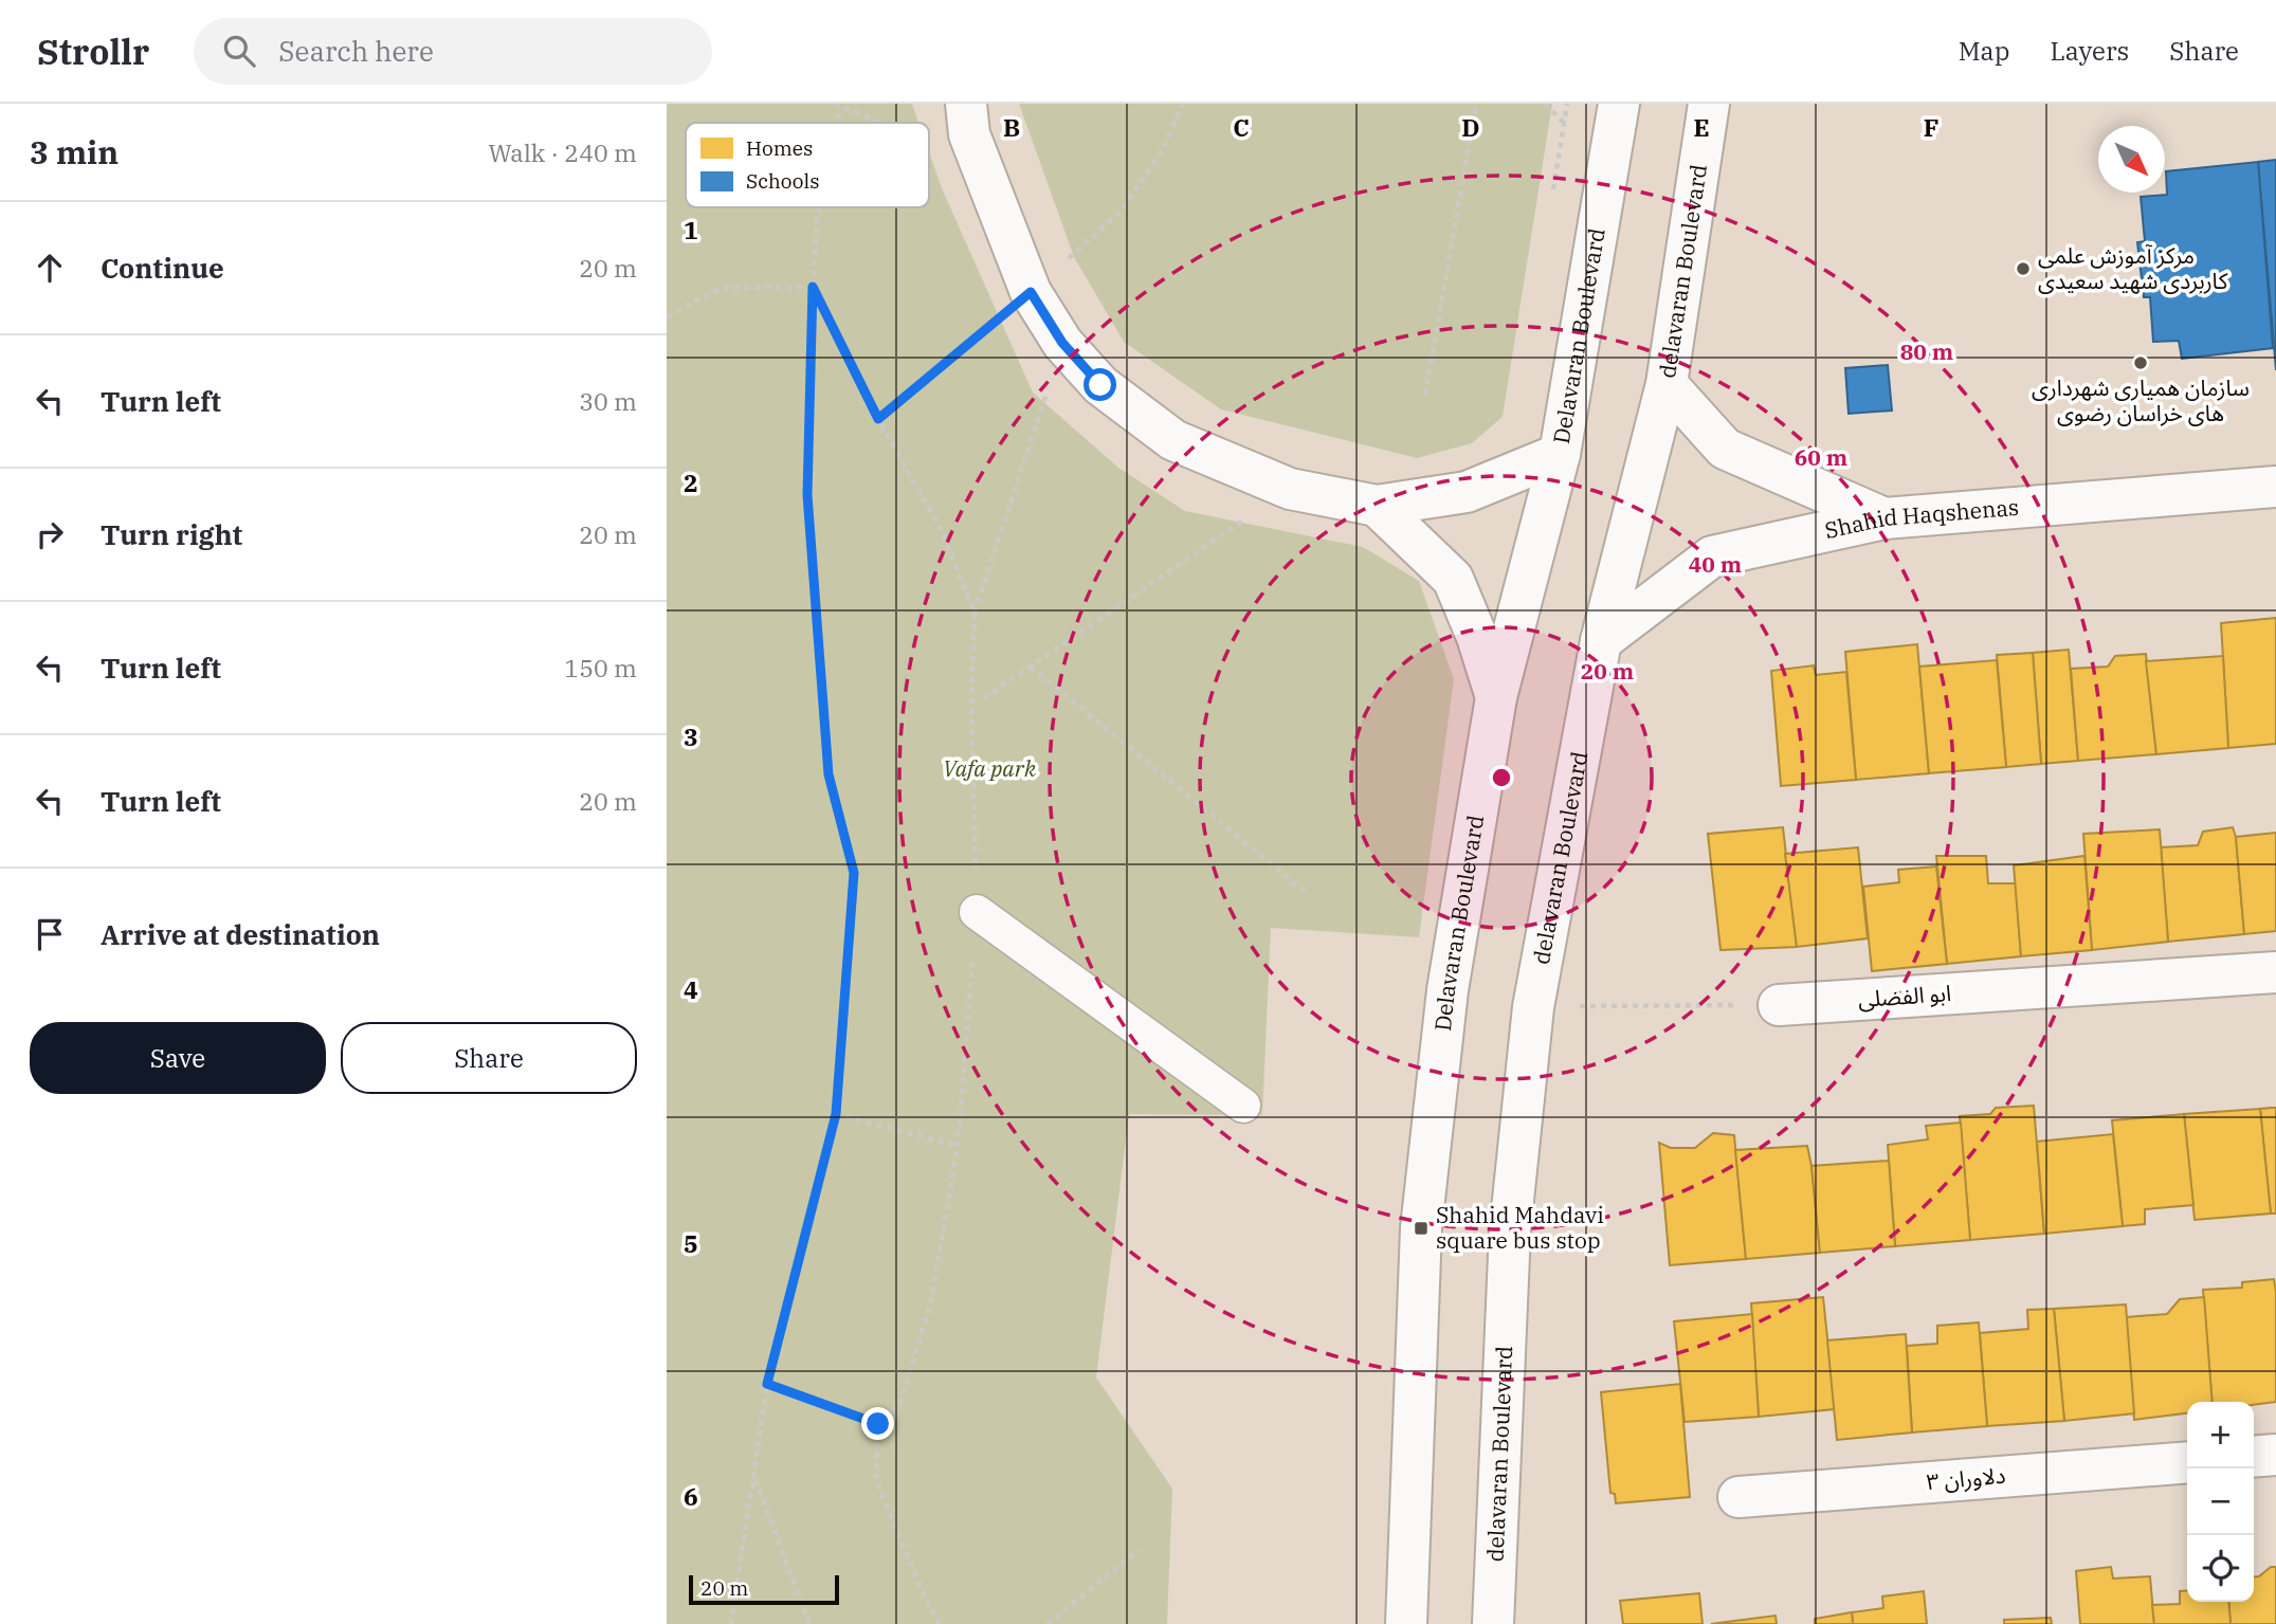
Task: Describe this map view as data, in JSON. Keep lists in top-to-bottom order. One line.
{"streets":{"street":["delavaran Boulevard","Delavaran Boulevard","Shahid Haqshenas","ابو الفضلی","دلاوران ۳"]},"crossings":[["delavaran Boulevard","Shahid Haqshenas"]],"parks":["Vafa park"],"places":{"other":["مرکز آموزش علمی کاربردی شهید سعیدی","سازمان همیاری شهرداری های خراسان رضوی"],"transit":["Shahid Mahdavi square bus stop"]},"legend":["Homes","Schools"],"scale_bar":"20 m","north":"bottom right","page":{"header":"Strollr","search":"Search here","nav":["Map","Layers","Share"],"heading":["3 min","Walk · 240 m"],"list":[["Continue","20 m"],["Turn left","30 m"],["Turn right","20 m"],["Turn left","150 m"],["Turn left","20 m"],"Arrive at destination"],"buttons":["Save","Share"],"map_buttons":["+","−"],"scale":"20 m"},"grid":{"columns":["B","C","D","E","F"],"rows":["1","2","3","4","5","6"]},"rings":["80 m","60 m","40 m","20 m"]}
